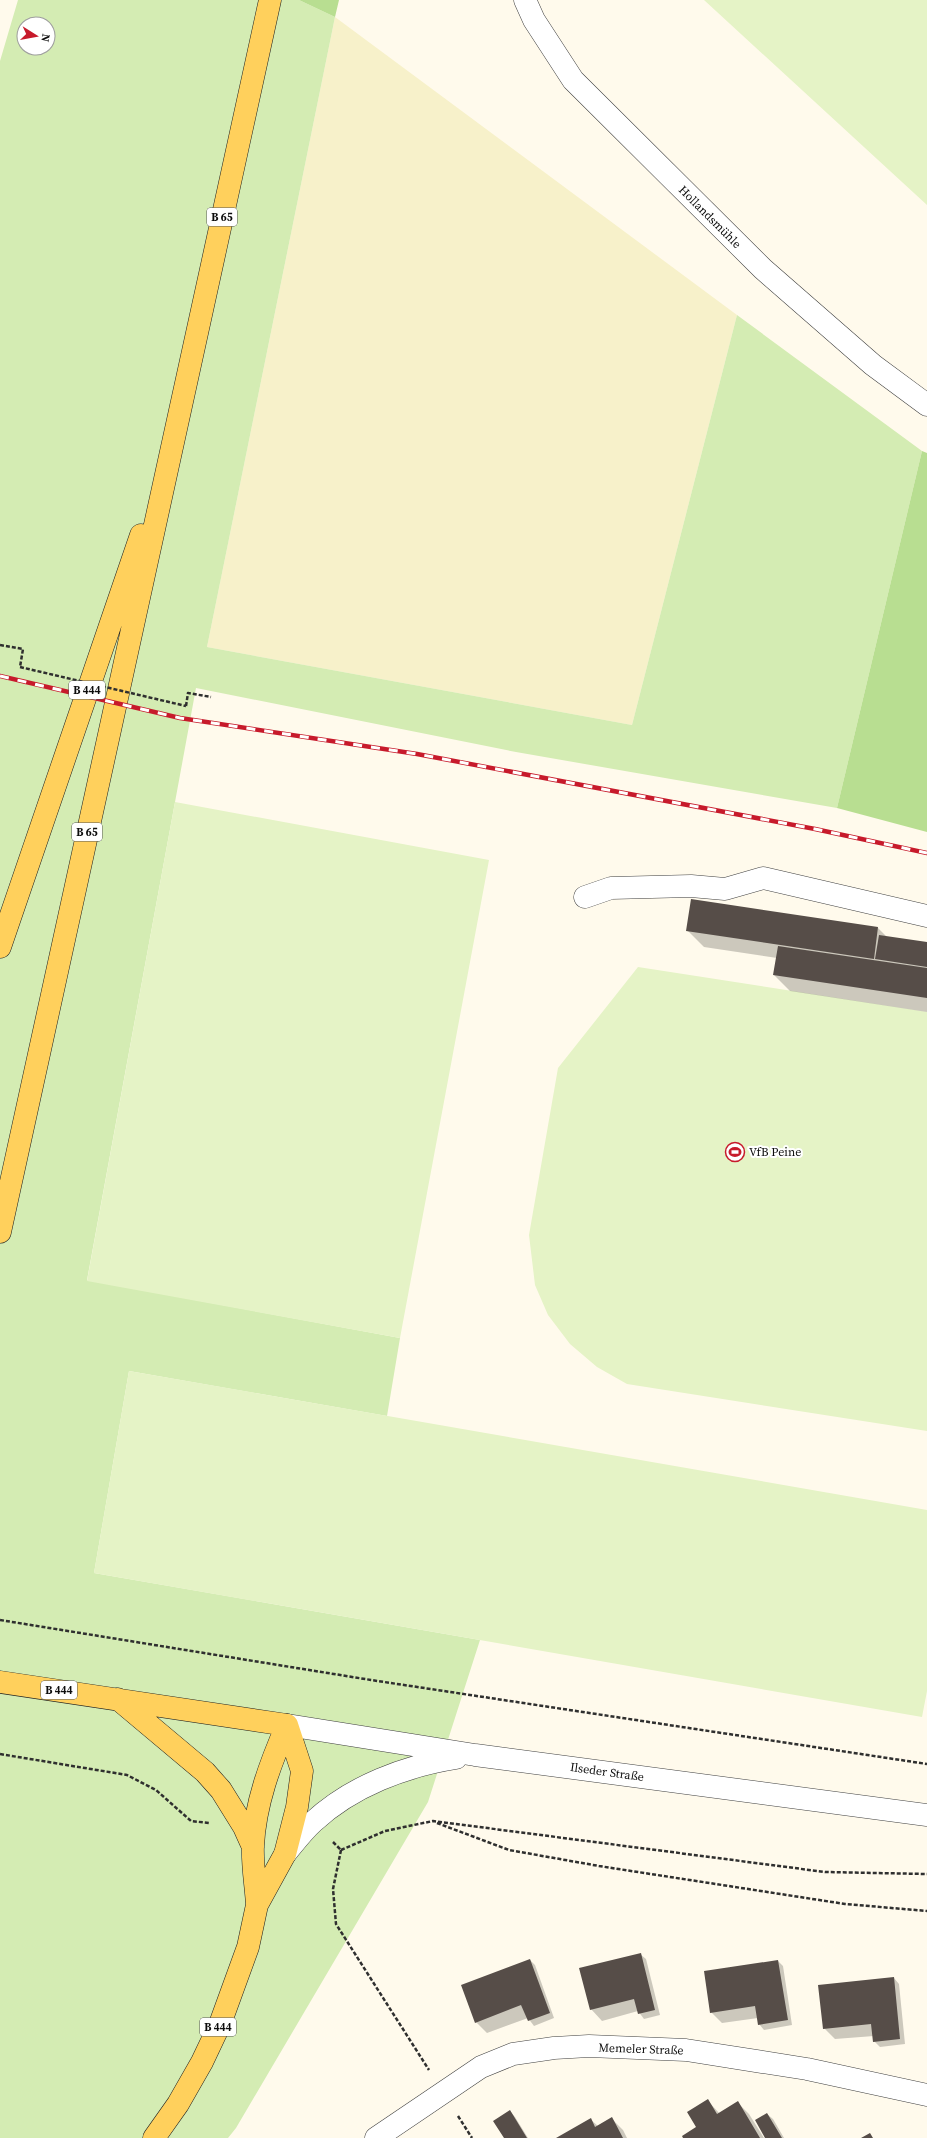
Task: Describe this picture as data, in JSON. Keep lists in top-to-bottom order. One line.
{"streets":{"main road":["B 65","B 444"],"street":["Hollandsmühle","Ilseder Straße","Memeler Straße"]},"crossings":[["B 65","B 444"]],"places":{"sports":["VfB Peine"]},"north":"right"}
